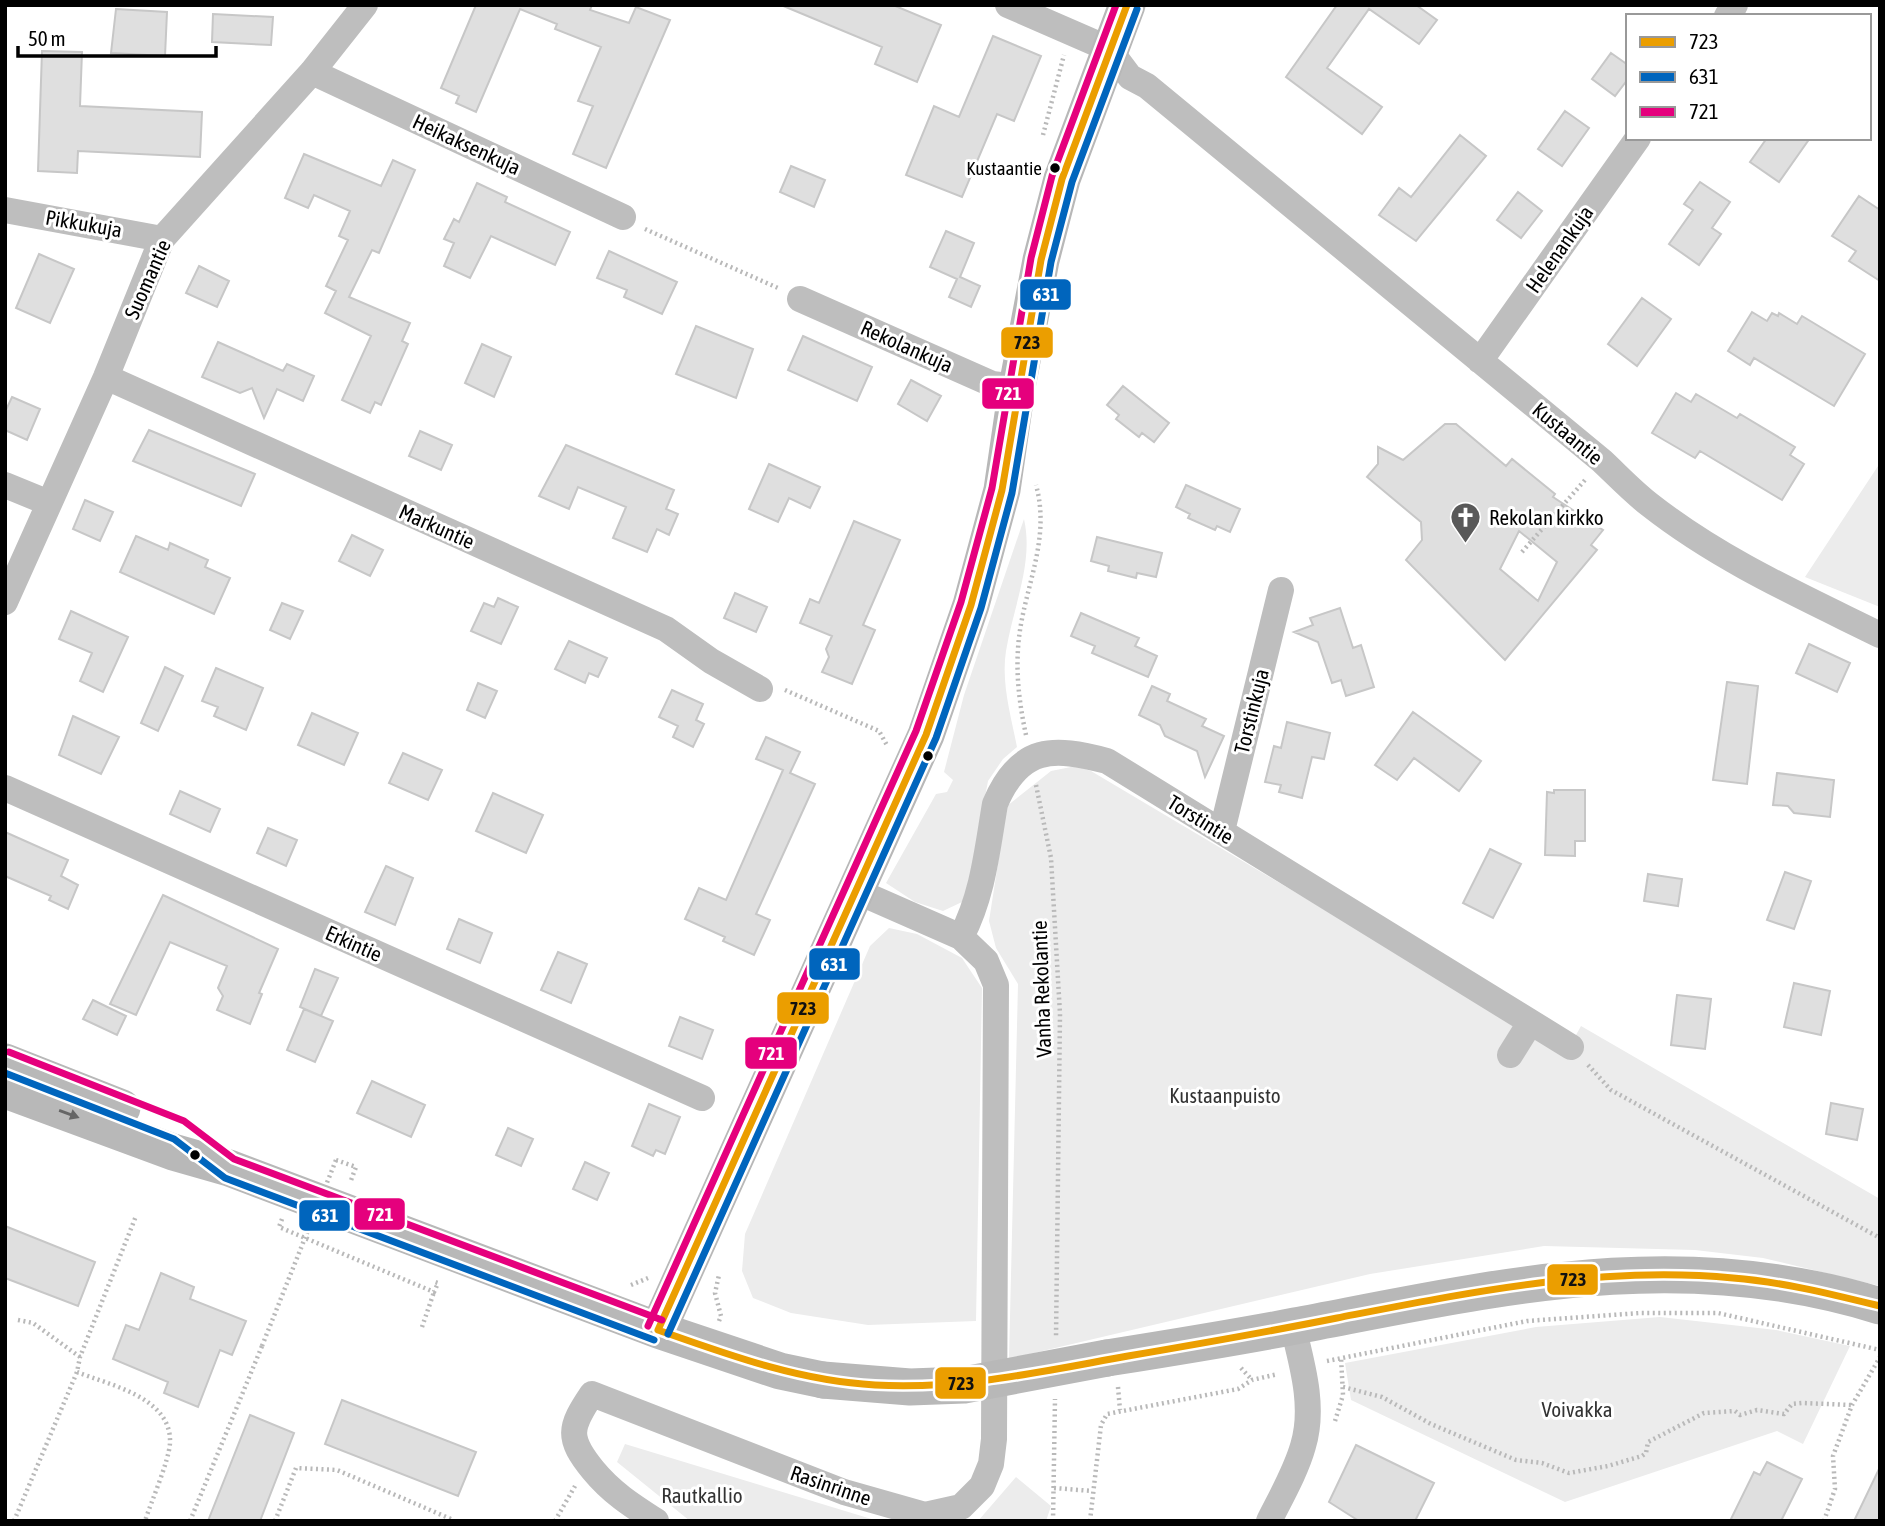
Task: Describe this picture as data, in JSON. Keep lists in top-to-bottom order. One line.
{"streets":{"street":["Heikaksenkuja","Pikkukuja","Helenankuja","Suomantie","Rekolankuja","Kustaantie","Markuntie","Torstinkuja","Torstintie","Erkintie","Rasinrinne"],"path":["Vanha Rekolantie"]},"crossings":[["Heikaksenkuja","Suomantie"],["Pikkukuja","Suomantie"],["Helenankuja","Kustaantie"],["Suomantie","Markuntie"],["Torstinkuja","Torstintie"],["Torstintie","Vanha Rekolantie"]],"parks":["Kustaanpuisto","Voivakka","Rautkallio"],"places":{"other":["Kustaantie"],"church":["Rekolan kirkko"]},"lines":["transit line 723","transit line 721","transit line 631"],"legend":["723","631","721"],"scale_bar":"50 m"}
